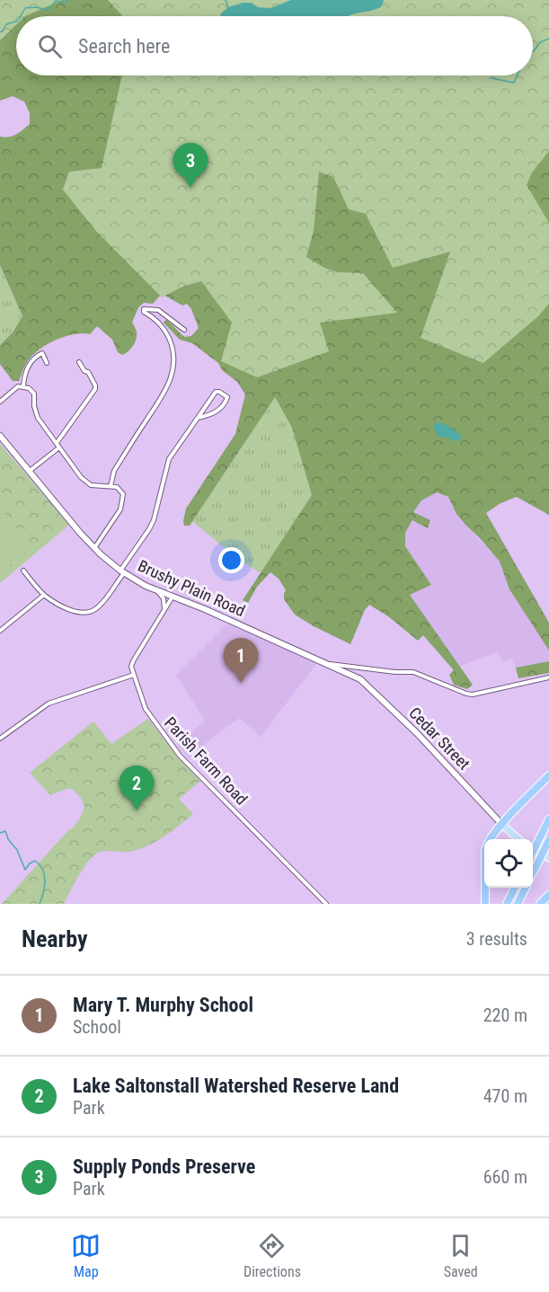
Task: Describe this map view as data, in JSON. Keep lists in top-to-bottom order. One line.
{"streets":{"main road":["Brushy Plain Road","Cedar Street"],"street":["Parish Farm Road"]},"crossings":[["Brushy Plain Road","Cedar Street"]],"page":{"search":"Search here","pins":["3","1","2"],"heading":["Nearby","3 results"],"list":[{"mark":"1","name":"Mary T. Murphy School","note":"School","value":"220 m"},{"mark":"2","name":"Lake Saltonstall Watershed Reserve Land","note":"Park","value":"470 m"},{"mark":"3","name":"Supply Ponds Preserve","note":"Park","value":"660 m"}],"nav":["Map","Directions","Saved"]}}
